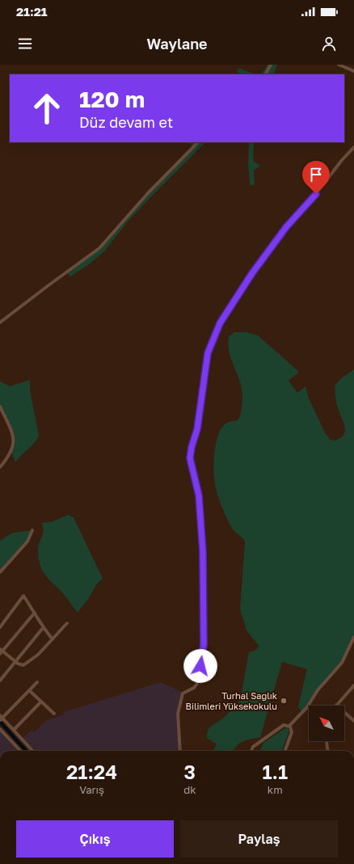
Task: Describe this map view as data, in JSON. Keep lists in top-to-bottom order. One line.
{"places":["Turhal Sağlık Bilimleri Yüksekokulu"],"north":"top left","page":{"status":"21:21","header":"Waylane","turn":["120 m","Düz devam et"],"eta":["21:24","Varış","3","dk","1.1","km"],"buttons":["Çıkış","Paylaş"]}}
